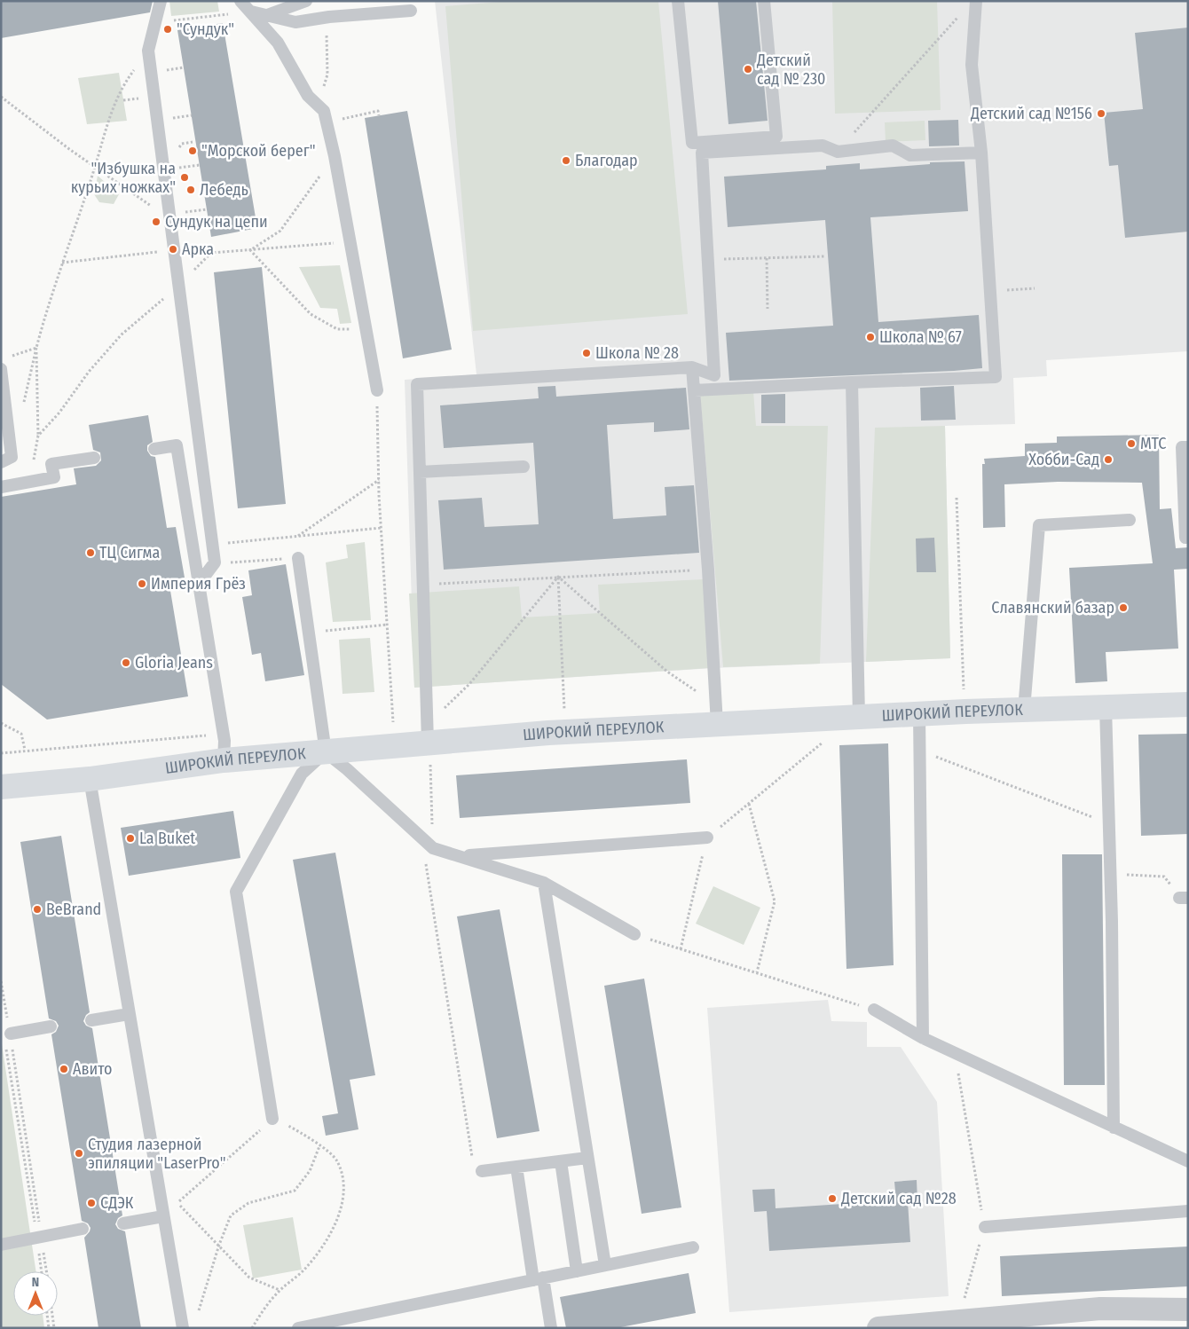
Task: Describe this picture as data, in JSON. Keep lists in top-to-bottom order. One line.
{"streets":{"street":["ШИРОКИЙ ПЕРЕУЛОК"]},"places":["\"Сундук\"","Детский сад № 230","Детский сад №156","\"Морской берег\"","Благодар","\"Избушка на курьих ножках\"","Лебедь","Сундук на цепи","Арка","Школа № 67","Школа № 28","МТС","Хобби-Сад","ТЦ Сигма","Империя Грёз","Славянский базар","Gloria Jeans","La Buket","BeBrand","Авито","Студия лазерной эпиляции \"LaserPro\"","Детский сад №28","СДЭК"],"north":"top"}
